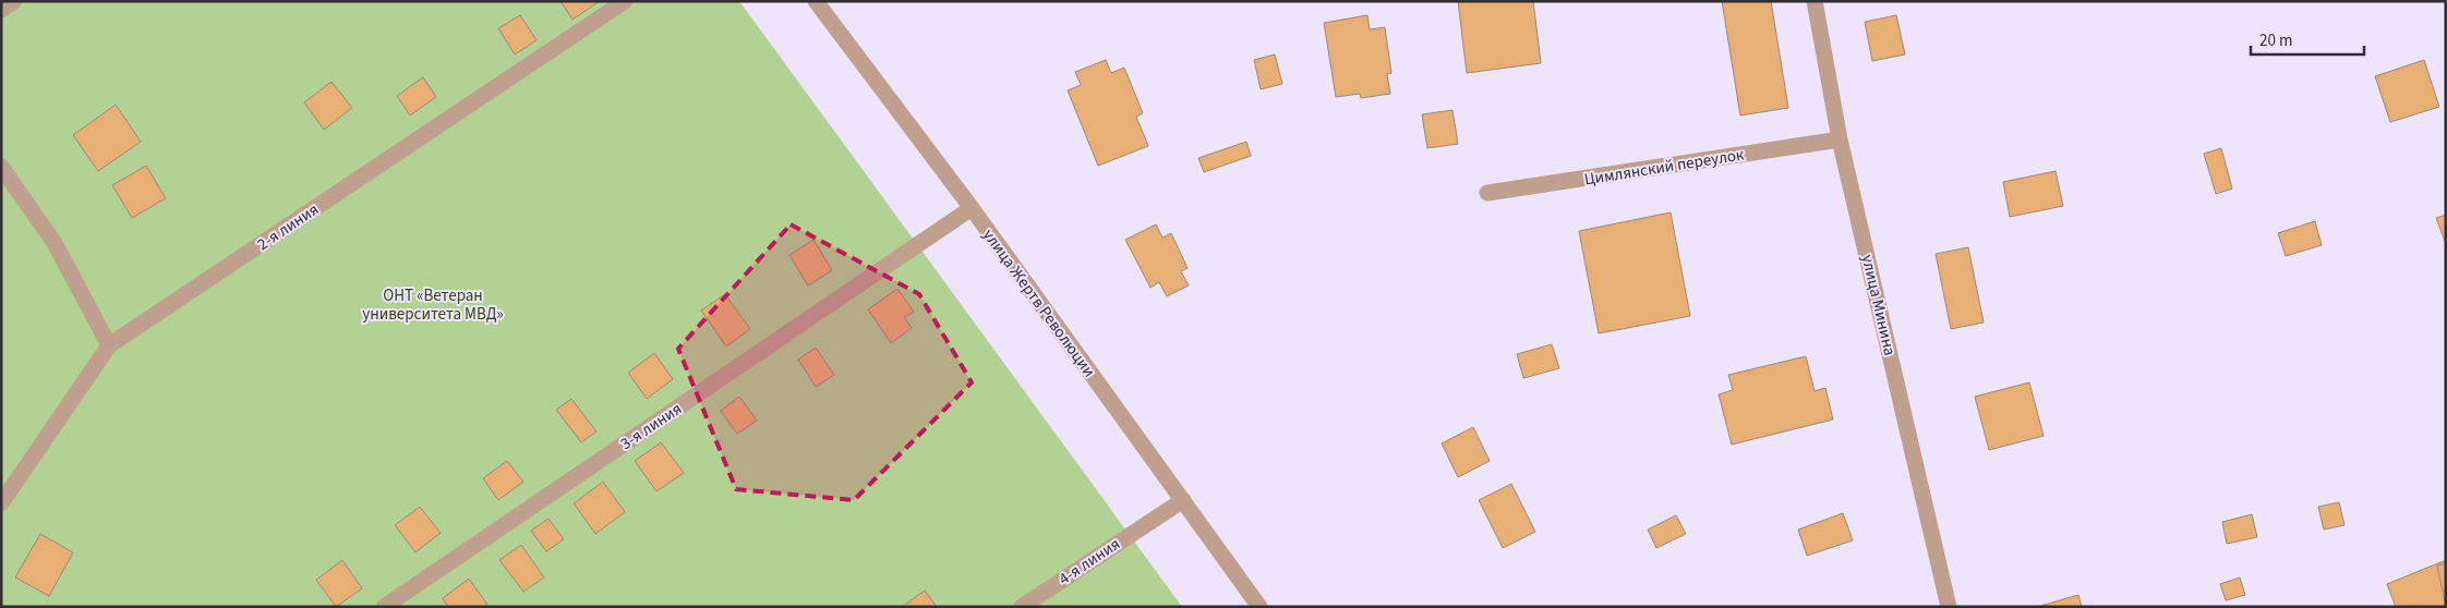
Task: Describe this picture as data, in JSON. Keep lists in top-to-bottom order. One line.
{"streets":{"street":["Цимлянский переулок","2-я линия","улица Жертв Революции","улица Минина","3-я линия","4-я линия"]},"crossings":[["Цимлянский переулок","улица Минина"],["улица Жертв Революции","3-я линия"],["улица Жертв Революции","4-я линия"]],"parks":["ОНТ «Ветеран университета МВД»"],"scale_bar":"20 m"}
